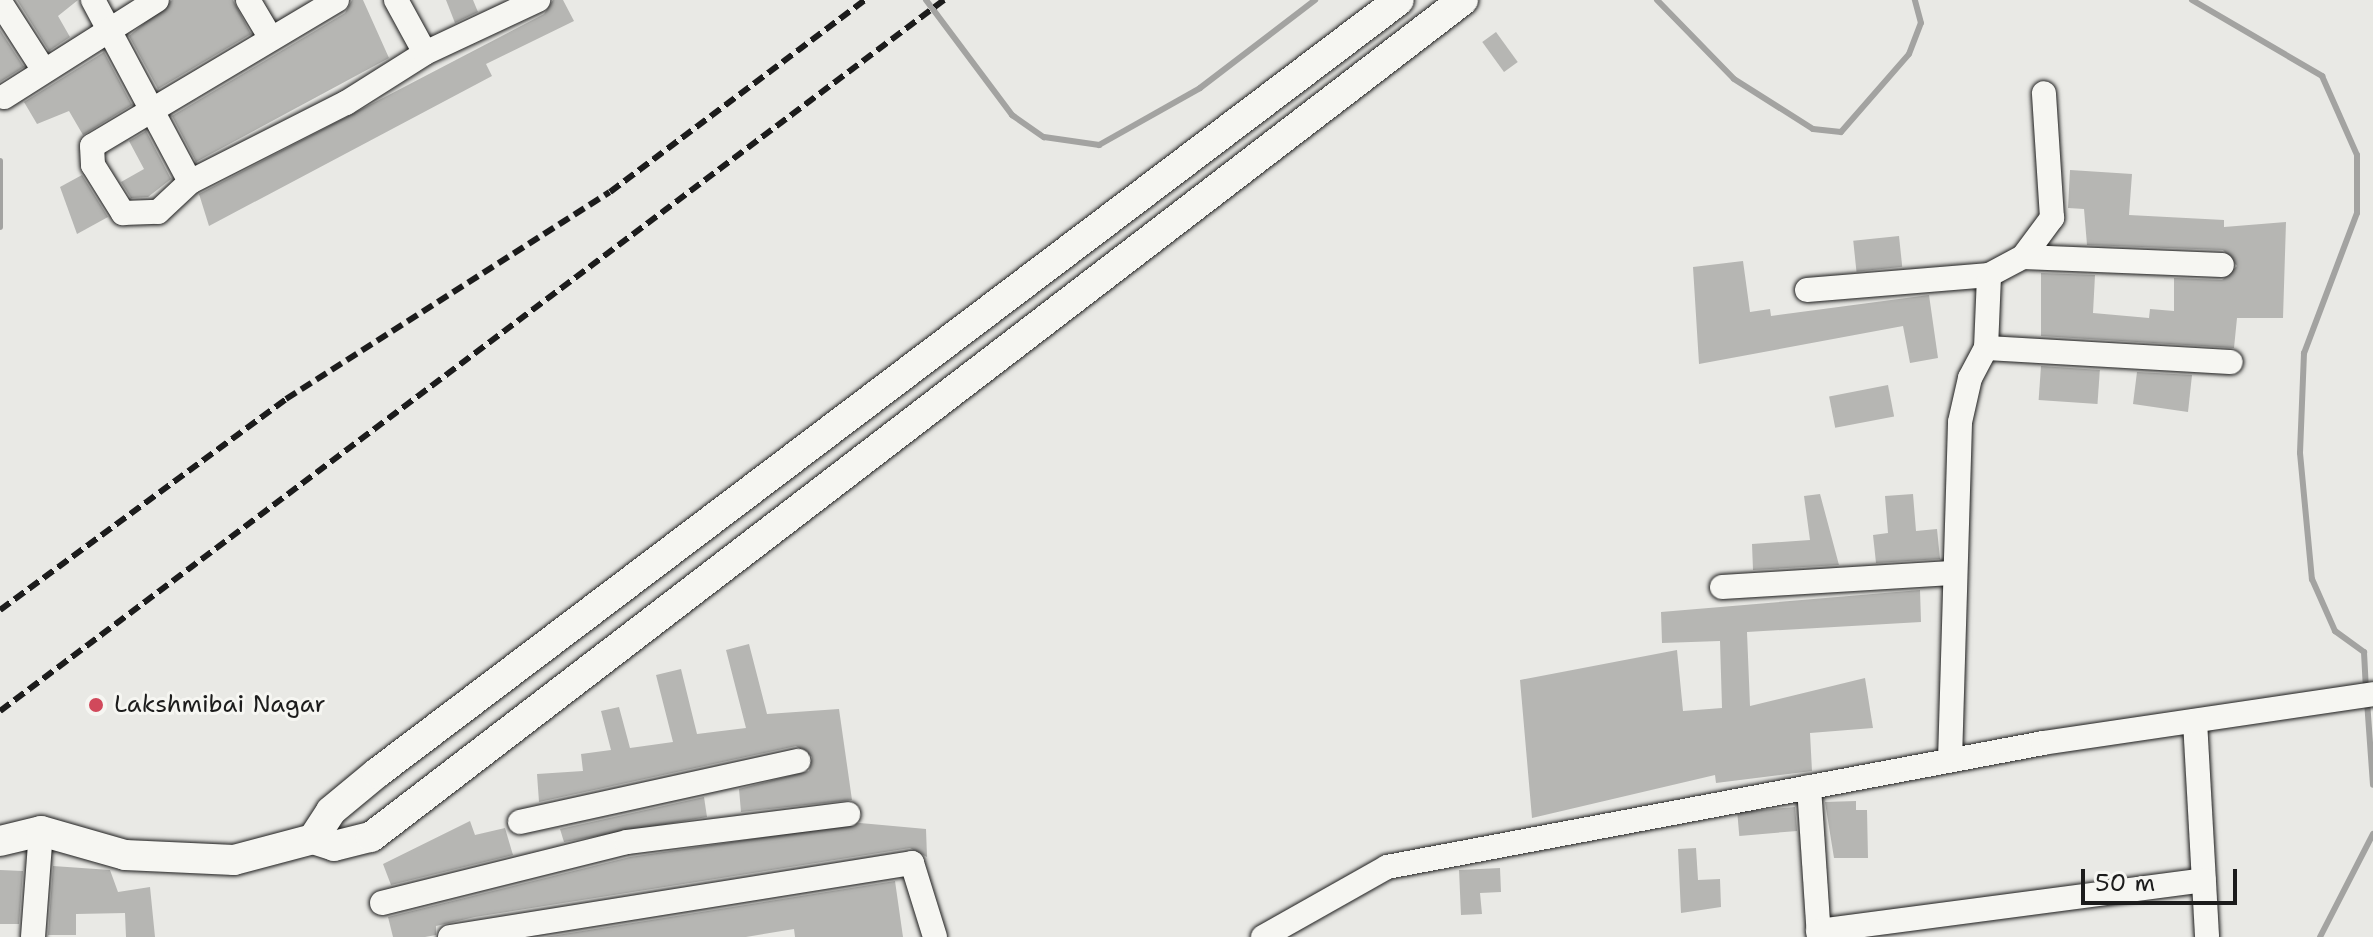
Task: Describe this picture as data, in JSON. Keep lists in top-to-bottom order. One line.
{"places":["Lakshmibai Nagar"],"scale_bar":"50 m"}
